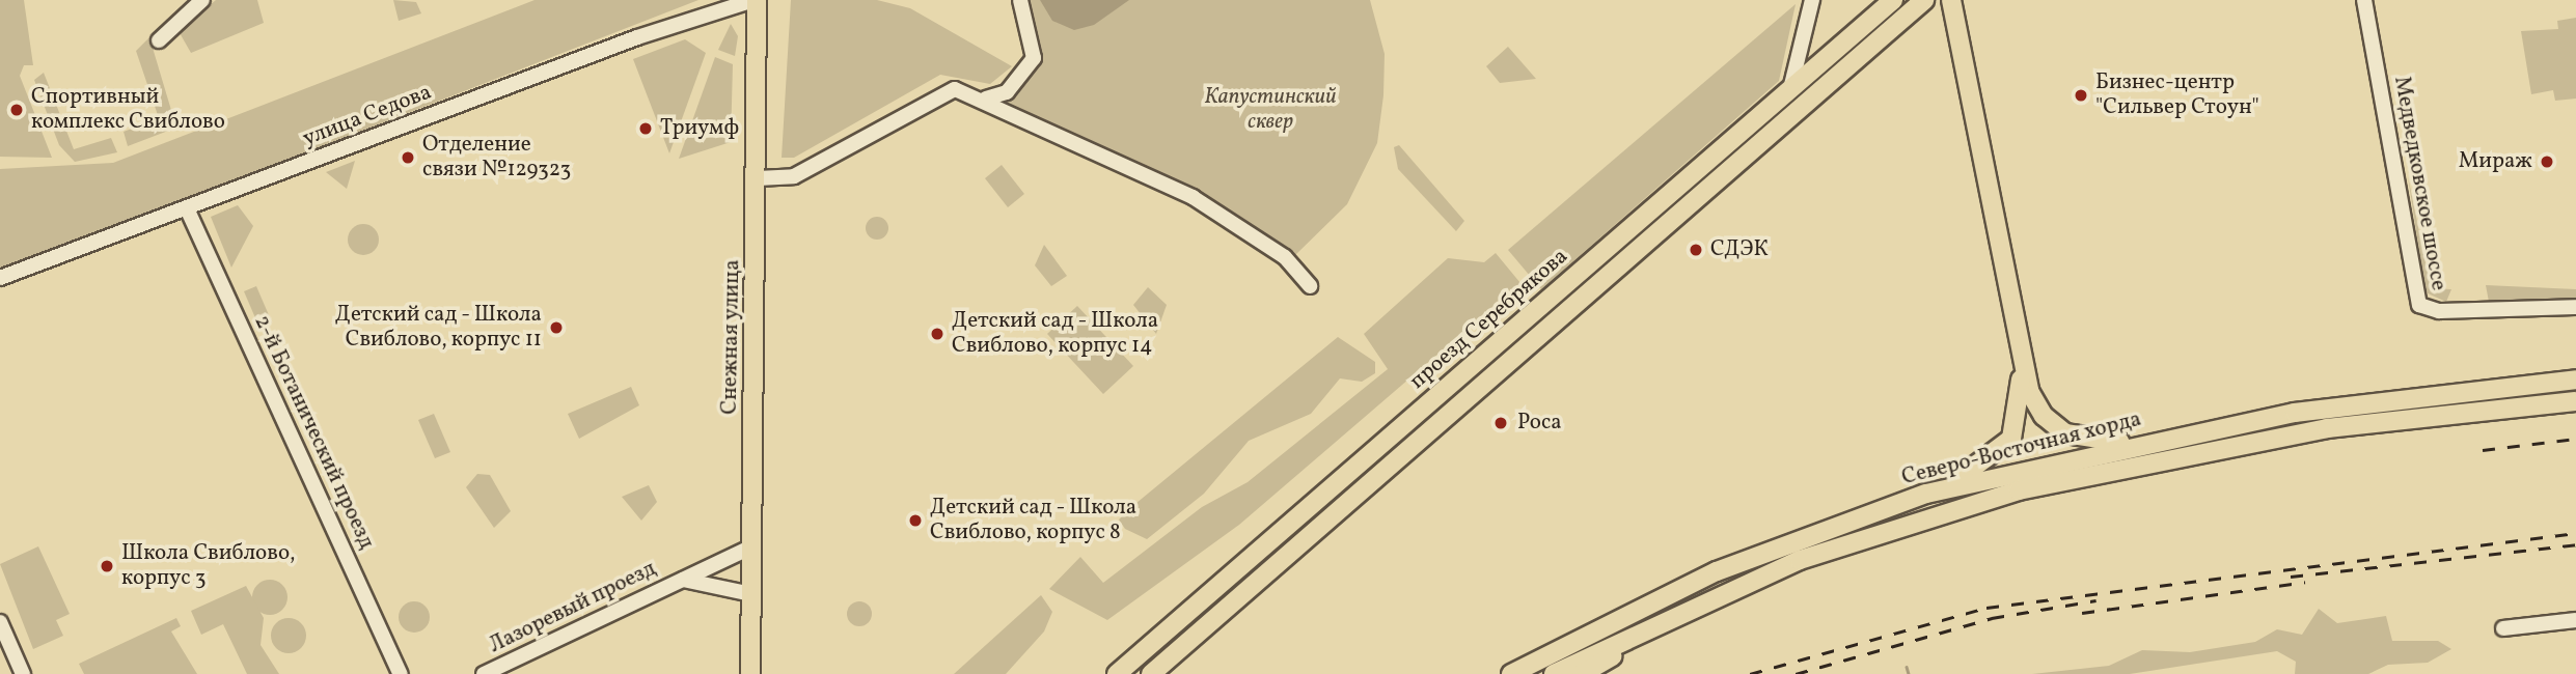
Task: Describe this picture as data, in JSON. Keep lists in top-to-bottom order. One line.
{"streets":{"main road":["проезд Серебрякова","Снежная улица","Северо-Восточная хорда"],"street":["улица Седова","Медведковское шоссе","2-й Ботанический проезд","Лазоревый проезд"]},"crossings":[["улица Седова","Снежная улица"],["улица Седова","2-й Ботанический проезд"],["Снежная улица","Лазоревый проезд"]],"parks":["Капустинский сквер"],"places":["Бизнес-центр \"Сильвер Стоун\"","Спортивный комплекс Свиблово","Триумф","Отделение связи №129323","Мираж","СДЭК","Детский сад - Школа Свиблово, корпус 11","Детский сад - Школа Свиблово, корпус 14","Роса","Детский сад - Школа Свиблово, корпус 8","Школа Свиблово, корпус 3"]}
